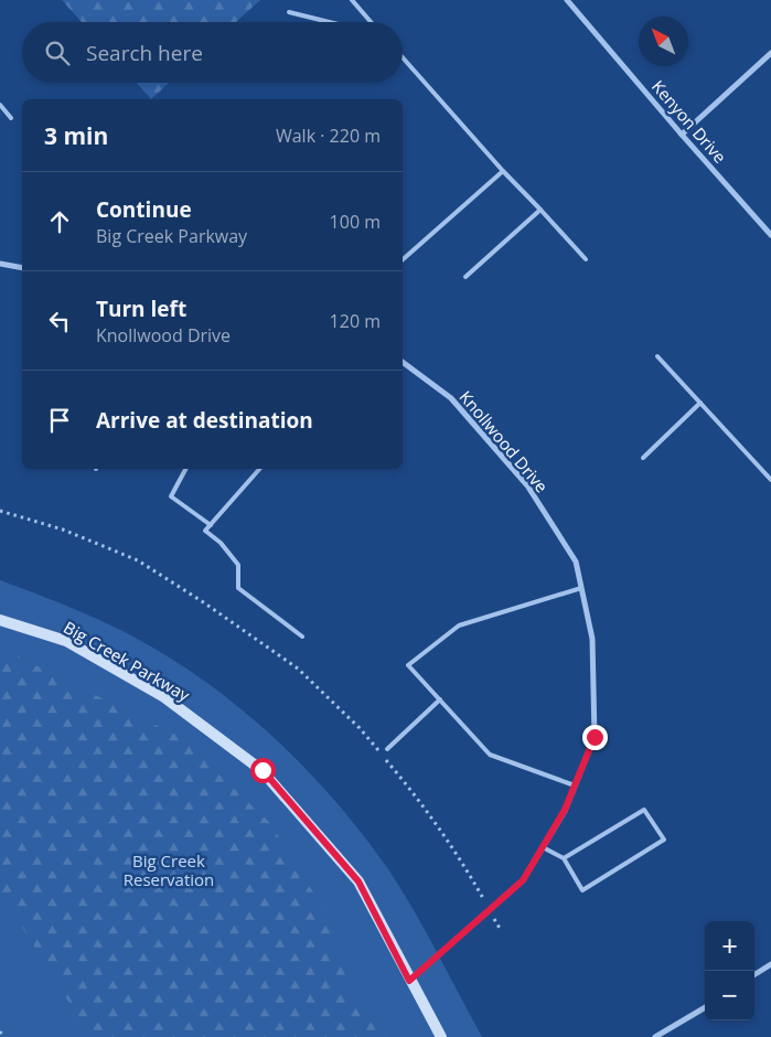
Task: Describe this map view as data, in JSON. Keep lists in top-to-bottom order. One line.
{"streets":{"street":["Kenyon Drive","Knollwood Drive","Big Creek Parkway"]},"crossings":[["Knollwood Drive","Big Creek Parkway"]],"parks":["Big Creek Reservation"],"north":"top left","page":{"search":"Search here","heading":["3 min","Walk · 220 m"],"list":[["Continue","Big Creek Parkway","100 m"],["Turn left","Knollwood Drive","120 m"],"Arrive at destination"],"map_buttons":["+","−"]}}
